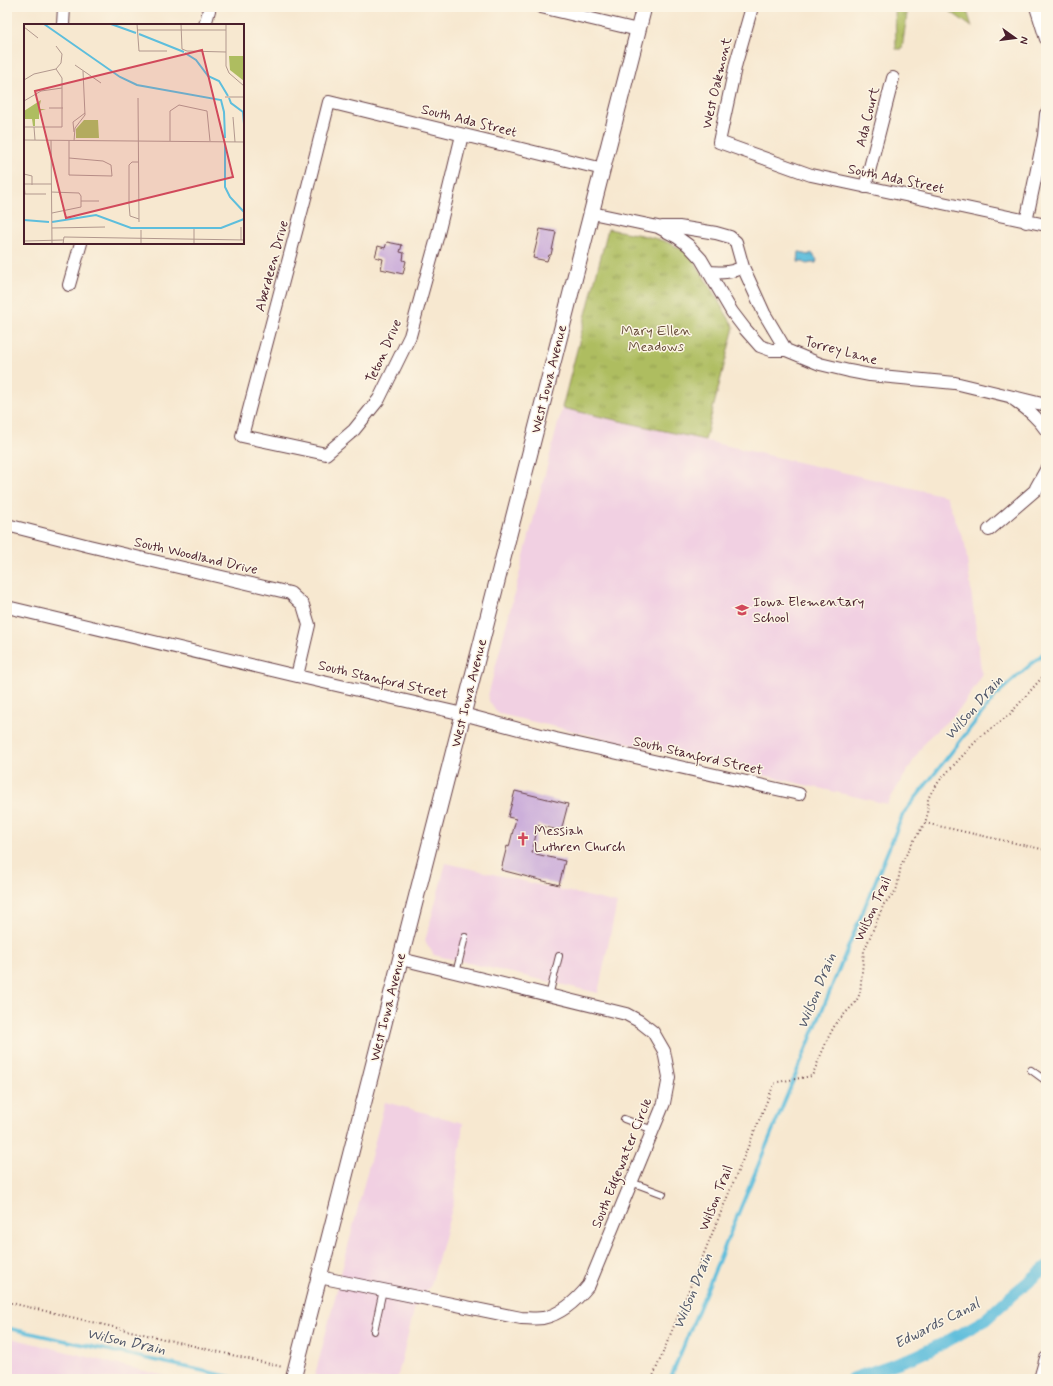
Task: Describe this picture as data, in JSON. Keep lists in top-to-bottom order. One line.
{"streets":{"street":["West Oakmont","Ada Court","South Ada Street","Aberdeen Drive","Teton Drive","Torrey Lane","West Iowa Avenue","South Woodland Drive","South Stanford Street","South Edgewater Circle"],"path":["Wilson Trail"]},"crossings":[["West Oakmont","South Ada Street"],["Ada Court","South Ada Street"],["South Ada Street","Aberdeen Drive"],["South Ada Street","Teton Drive"],["South Ada Street","West Iowa Avenue"],["Aberdeen Drive","Teton Drive"],["Torrey Lane","West Iowa Avenue"],["West Iowa Avenue","South Stanford Street"],["West Iowa Avenue","South Edgewater Circle"],["South Woodland Drive","South Stanford Street"]],"water":["Wilson Drain","Edwards Canal"],"parks":["Mary Ellen Meadows"],"places":{"school or university":["Iowa Elementary School"],"church":["Messiah Luthren Church"]},"north":"right"}
